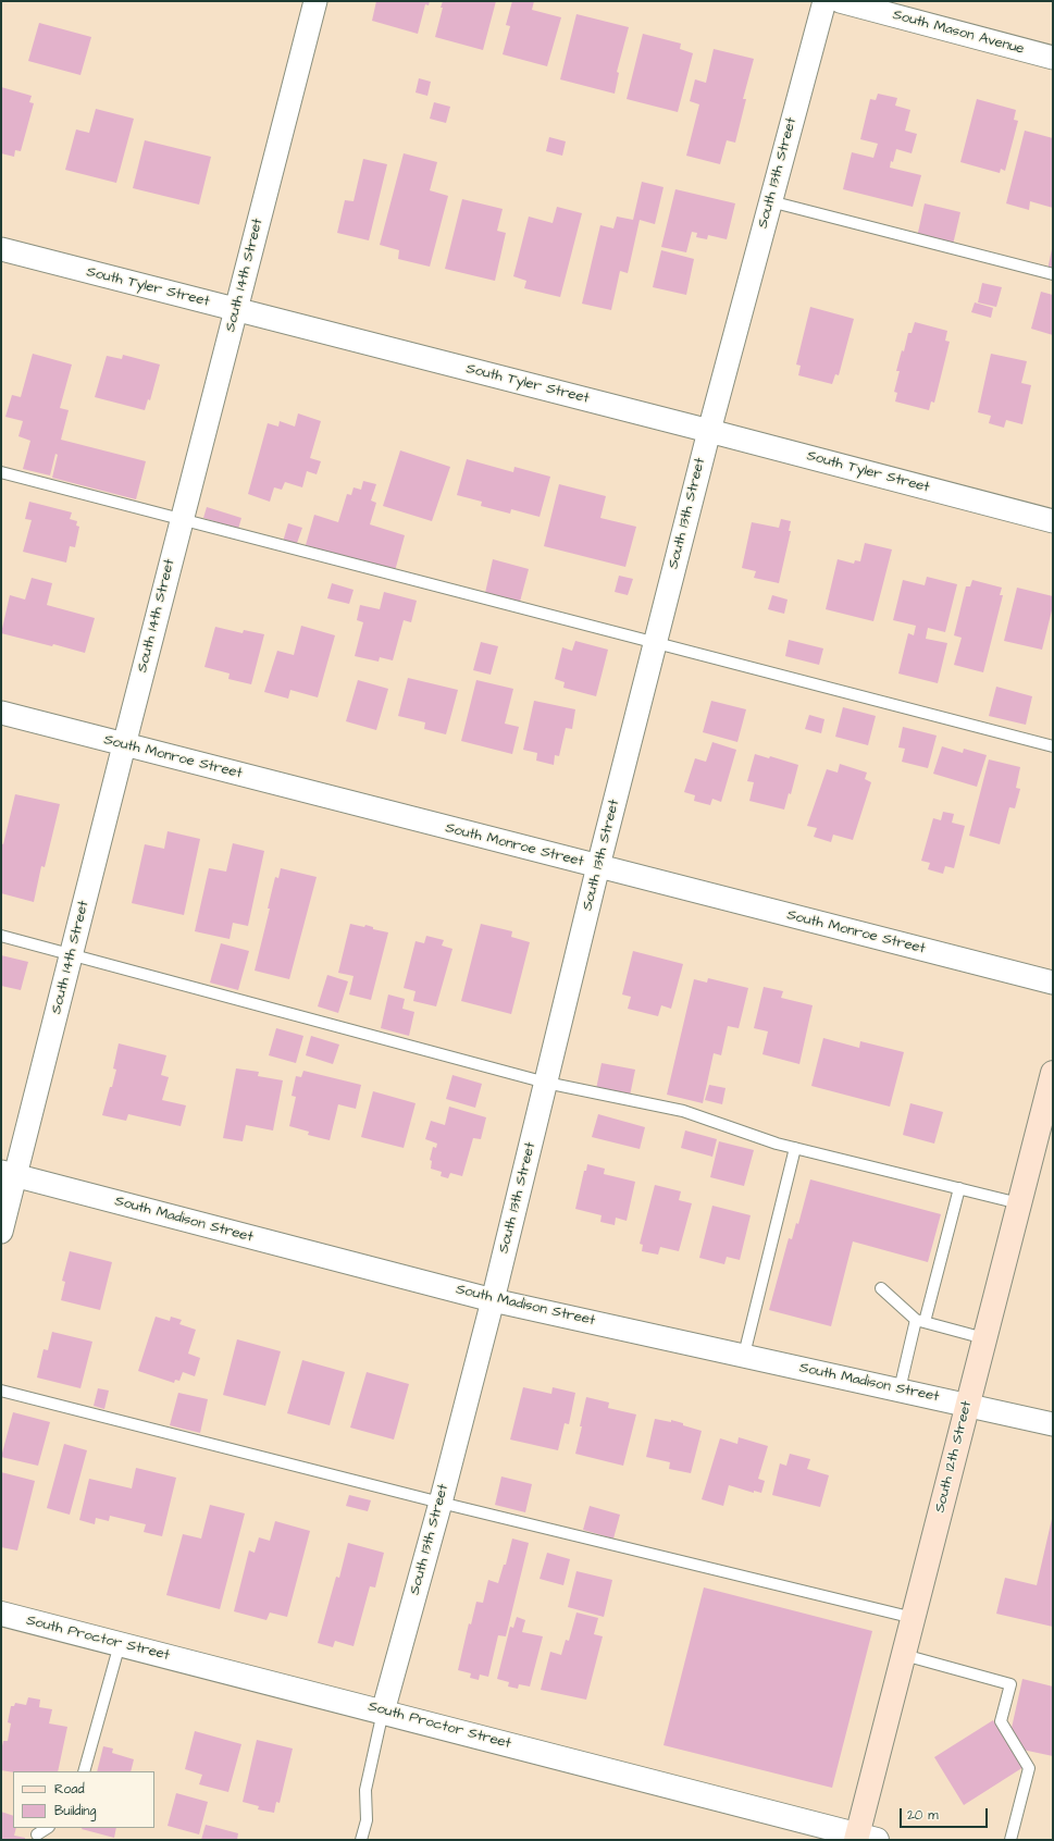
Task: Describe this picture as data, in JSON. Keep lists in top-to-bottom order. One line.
{"streets":{"main road":["South 12th Street"],"street":["South Mason Avenue","South 13th Street","South 14th Street","South Tyler Street","South Monroe Street","South Madison Street","South Proctor Street"]},"crossings":[["South 13th Street","South Tyler Street"],["South 13th Street","South Monroe Street"],["South 13th Street","South Madison Street"],["South 13th Street","South Proctor Street"],["South 14th Street","South Tyler Street"],["South 14th Street","South Monroe Street"],["South 14th Street","South Madison Street"],["South Madison Street","South 12th Street"],["South 12th Street","South Proctor Street"]],"legend":["Road","Building"],"scale_bar":"20 m"}
